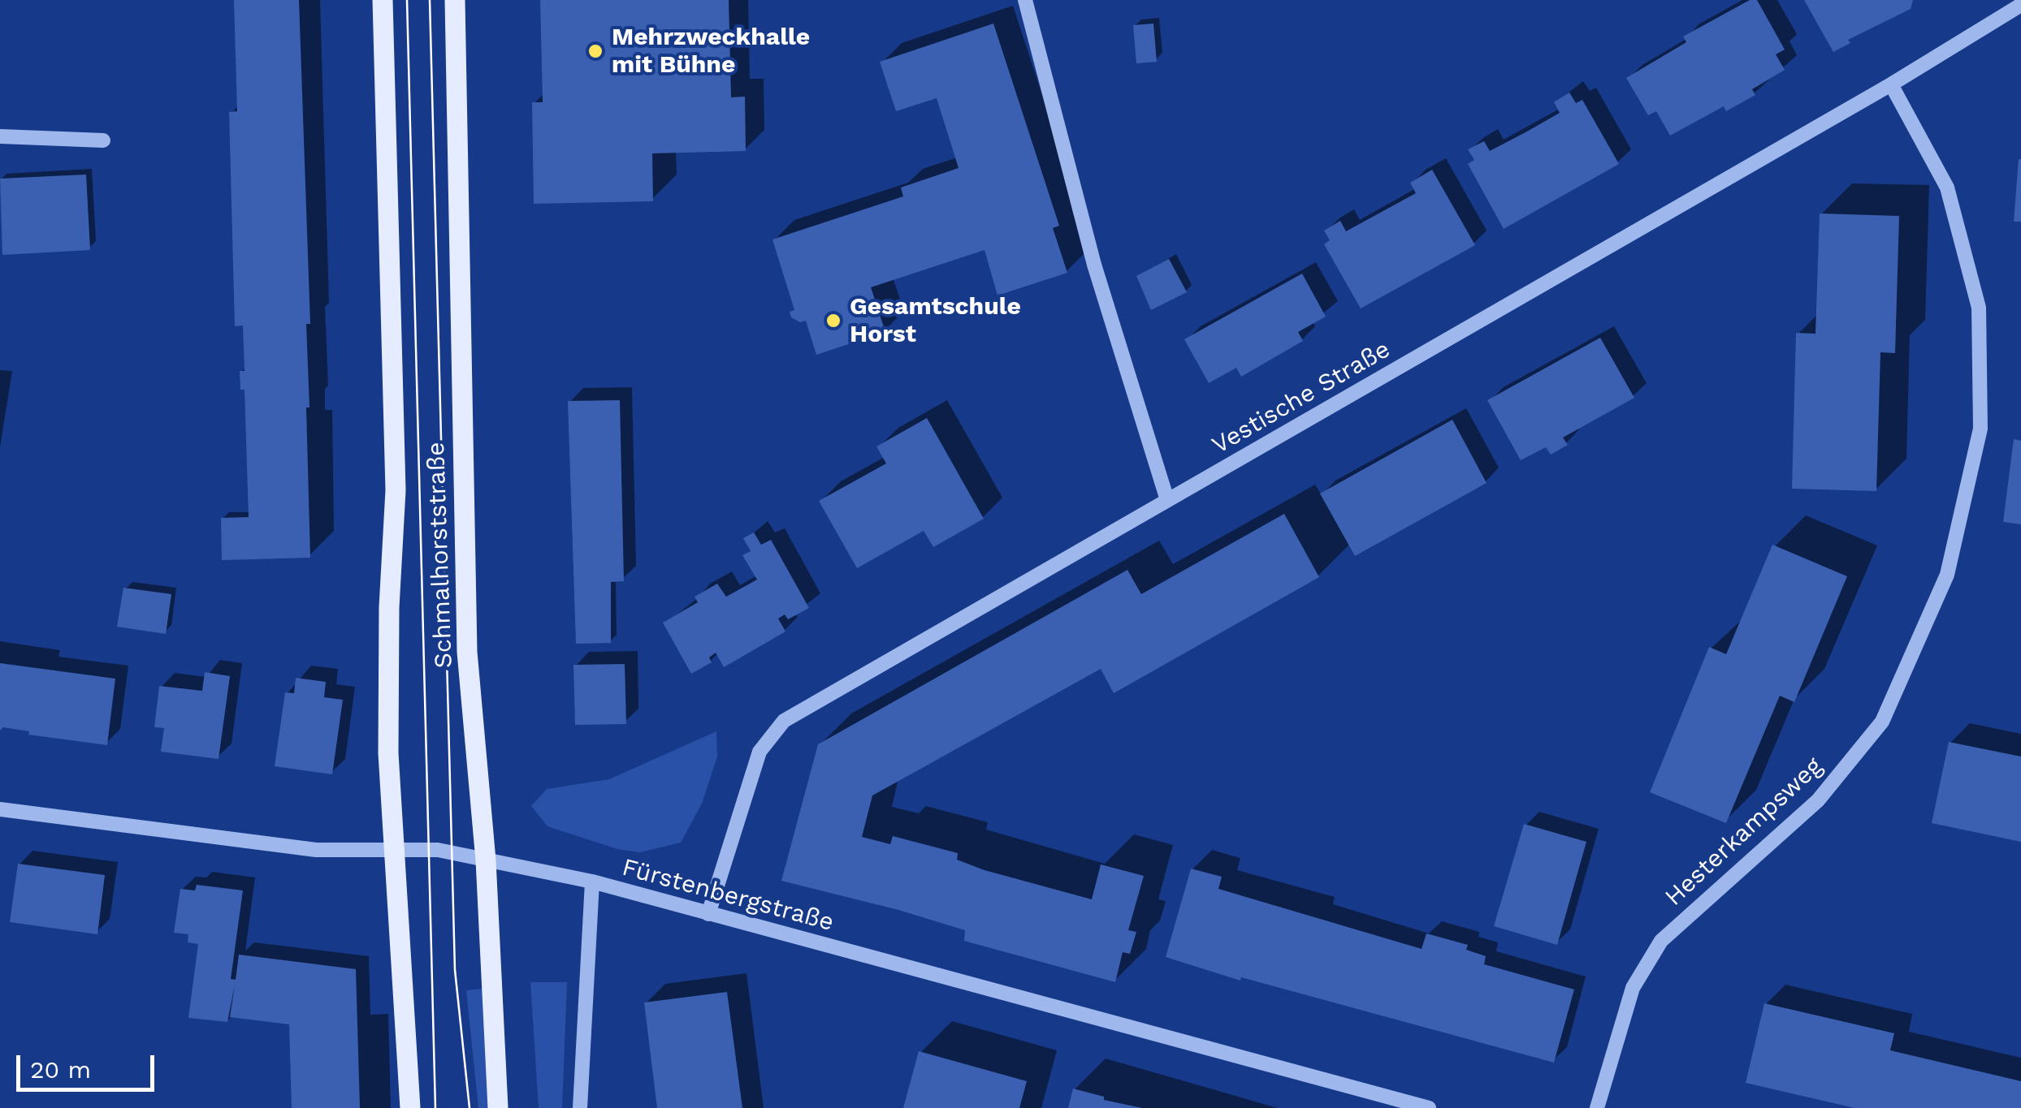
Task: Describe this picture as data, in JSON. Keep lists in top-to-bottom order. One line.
{"streets":{"main road":["Schmalhorststraße"],"street":["Vestische Straße","Hesterkampsweg","Fürstenbergstraße"]},"crossings":[["Vestische Straße","Hesterkampsweg"],["Vestische Straße","Fürstenbergstraße"],["Schmalhorststraße","Fürstenbergstraße"]],"places":["Mehrzweckhalle mit Bühne","Gesamtschule Horst"],"scale_bar":"20 m"}
